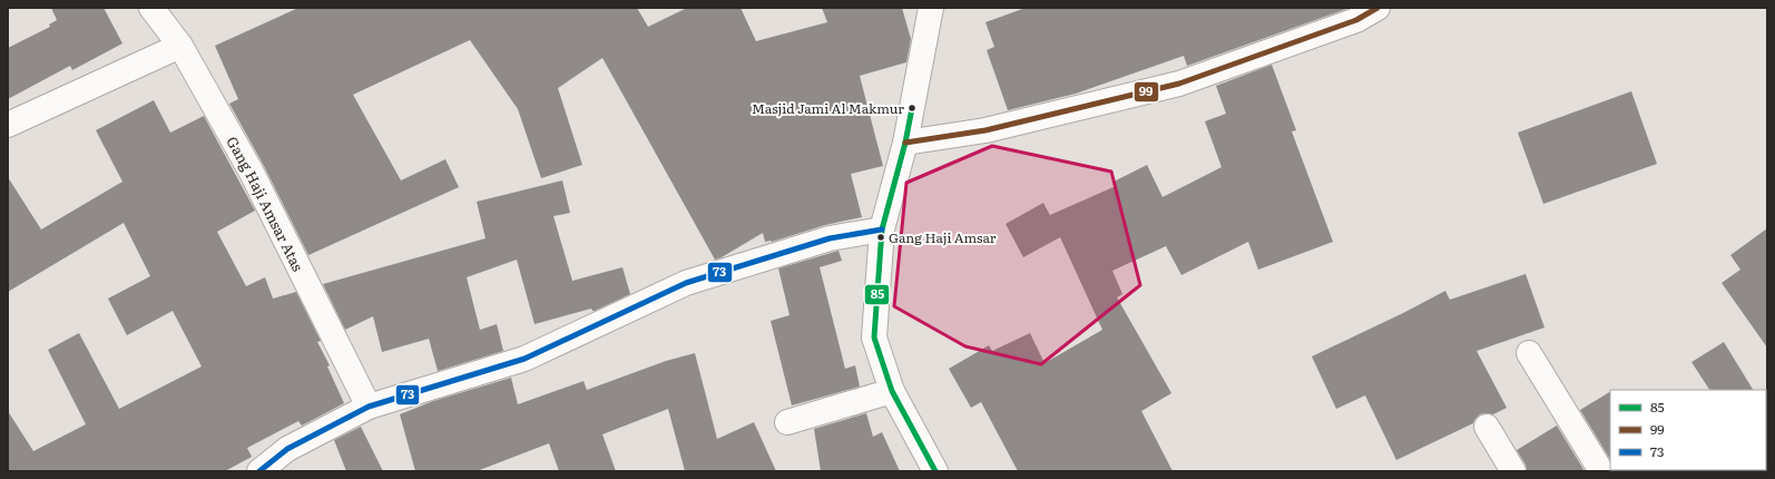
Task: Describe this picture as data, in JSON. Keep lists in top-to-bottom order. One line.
{"streets":{"street":["Gang Haji Amsar Atas"]},"places":["Masjid Jami Al Makmur","Gang Haji Amsar"],"lines":["transit line 99","transit line 85","transit line 73"],"legend":["85","99","73"]}
